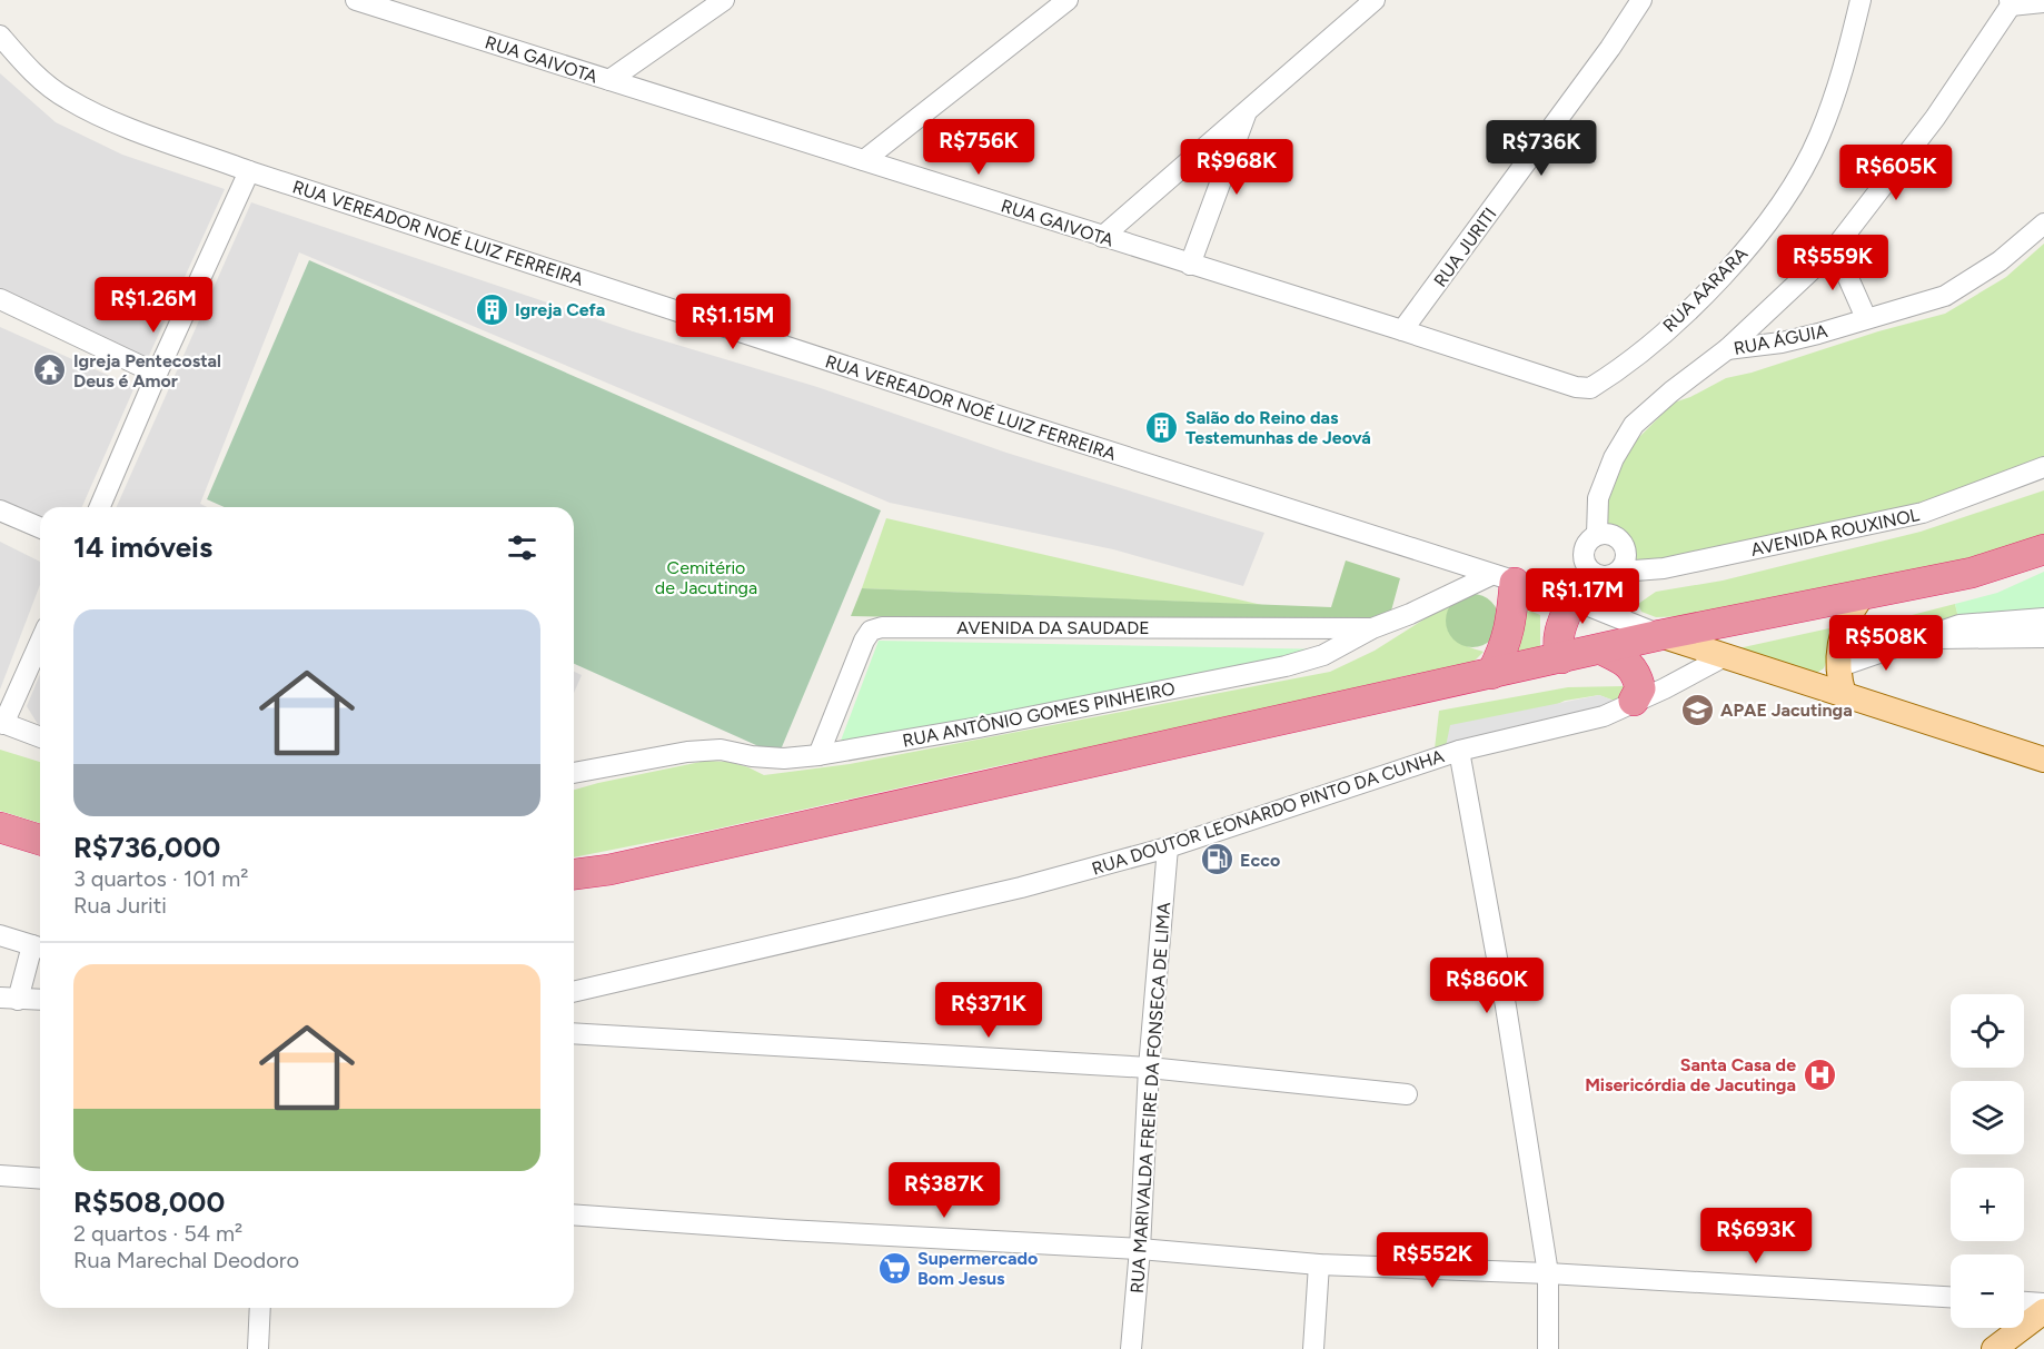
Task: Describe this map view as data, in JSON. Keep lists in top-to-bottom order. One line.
{"streets":{"street":["RUA GAIVOTA","RUA VEREADOR NOÉ LUIZ FERREIRA","RUA JURITI","RUA AARARA","RUA ÁGUIA","AVENIDA ROUXINOL","AVENIDA DA SAUDADE","RUA ANTÔNIO GOMES PINHEIRO","RUA DOUTOR LEONARDO PINTO DA CUNHA","RUA MARIVALDA FREIRE DA FONSECA DE LIMA"]},"crossings":[["RUA GAIVOTA","RUA JURITI"],["RUA GAIVOTA","RUA AARARA"],["RUA VEREADOR NOÉ LUIZ FERREIRA","RUA ANTÔNIO GOMES PINHEIRO"],["RUA ÁGUIA","AVENIDA ROUXINOL"],["AVENIDA DA SAUDADE","RUA ANTÔNIO GOMES PINHEIRO"],["RUA DOUTOR LEONARDO PINTO DA CUNHA","RUA MARIVALDA FREIRE DA FONSECA DE LIMA"]],"parks":["Cemitério de Jacutinga"],"places":{"building":["Igreja Cefa","Salão do Reino das Testemunhas de Jeová"],"temple":["Igreja Pentecostal Deus é Amor"],"school or university":["APAE Jacutinga"],"fuel station":["Ecco"],"hospital":["Santa Casa de Misericórdia de Jacutinga"],"supermarket":["Supermercado Bom Jesus"]},"page":{"price":["R$756K","R$736K","R$968K","R$605K","R$559K","R$1.26M","R$1.15M","R$1.17M","R$508K","R$860K","R$371K","R$387K","R$693K","R$552K"],"heading":"14 imóveis","list":[{"name":"R$736,000","note":"3 quartos · 101 m² · Rua Juriti"},{"name":"R$508,000","note":"2 quartos · 54 m² · Rua Marechal Deodoro"}],"map_buttons":["+","−"]}}
